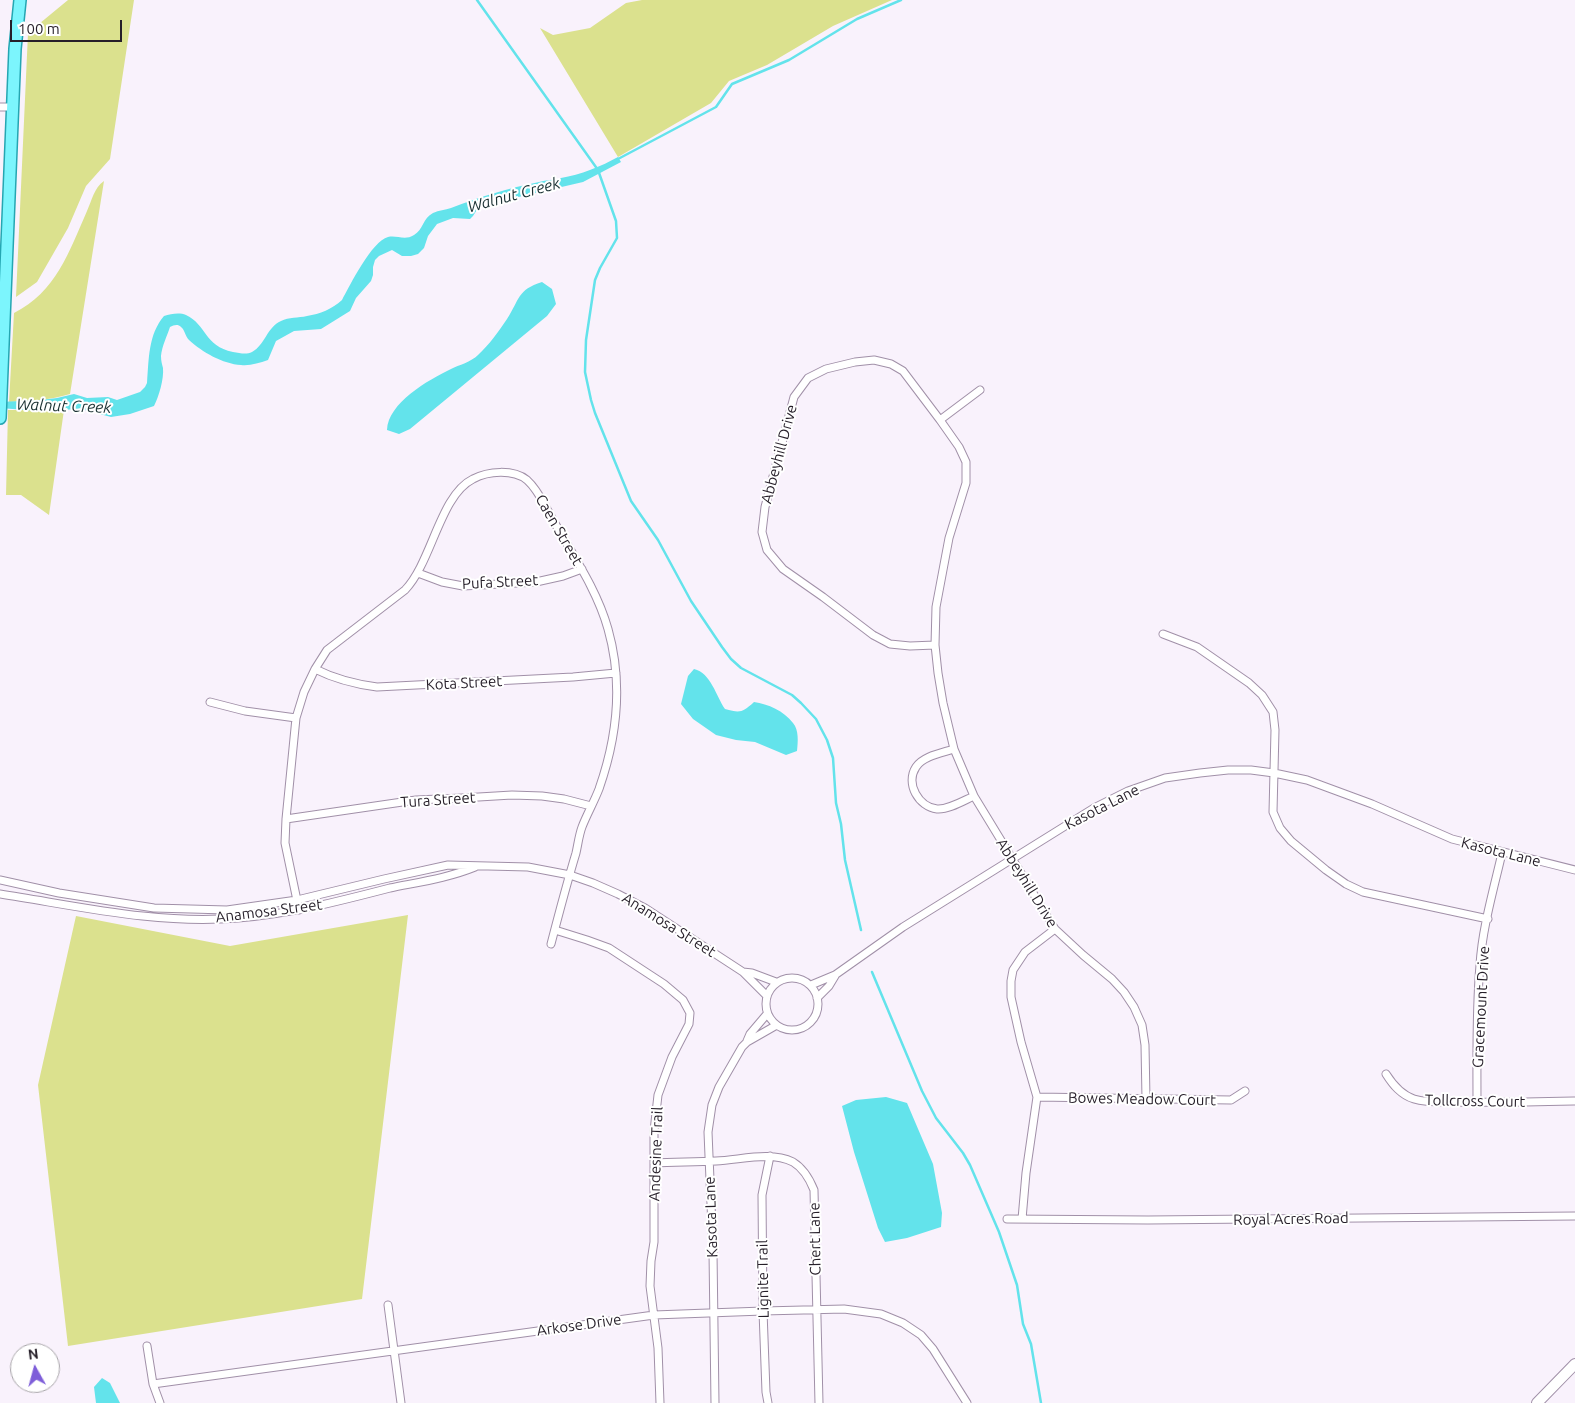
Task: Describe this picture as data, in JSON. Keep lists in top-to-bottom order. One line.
{"streets":{"street":["Abbeyhill Drive","Caen Street","Pufa Street","Kota Street","Tura Street","Kasota Lane","Anamosa Street","Gracemount Drive","Bowes Meadow Court","Tollcross Court","Andesine Trail","Royal Acres Road","Chert Lane","Lignite Trail","Arkose Drive"]},"crossings":[["Abbeyhill Drive","Kasota Lane"],["Abbeyhill Drive","Bowes Meadow Court"],["Caen Street","Pufa Street"],["Caen Street","Kota Street"],["Caen Street","Tura Street"],["Caen Street","Anamosa Street"],["Caen Street","Andesine Trail"],["Kasota Lane","Anamosa Street"],["Kasota Lane","Gracemount Drive"],["Kasota Lane","Chert Lane"],["Kasota Lane","Arkose Drive"],["Gracemount Drive","Tollcross Court"],["Andesine Trail","Chert Lane"],["Andesine Trail","Arkose Drive"],["Chert Lane","Lignite Trail"],["Chert Lane","Arkose Drive"],["Lignite Trail","Arkose Drive"]],"water":["Walnut Creek"],"scale_bar":"100 m","north":"top"}
